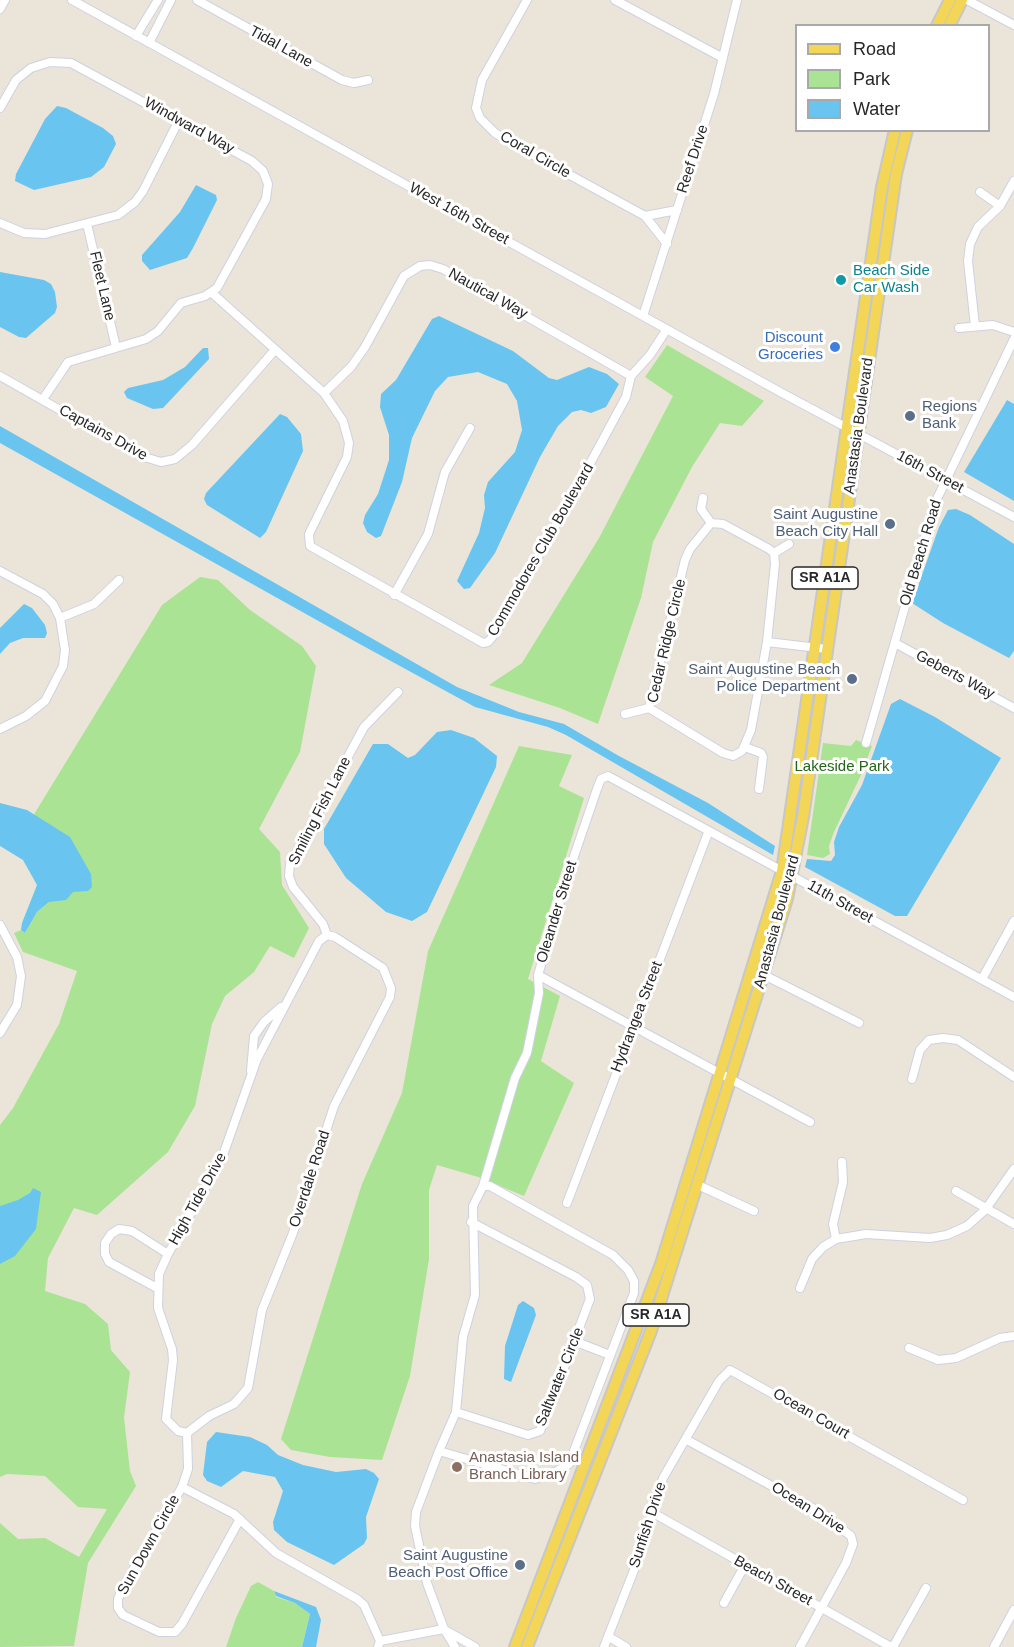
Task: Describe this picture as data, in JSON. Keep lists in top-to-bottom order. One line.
{"streets":{"main road":["Anastasia Boulevard","SR A1A"],"street":["Tidal Lane","Windward Way","Coral Circle","Reef Drive","West 16th Street","Fleet Lane","Nautical Way","Captains Drive","16th Street","Commodores Club Boulevard","Old Beach Road","Cedar Ridge Circle","Geberts Way","Smiling Fish Lane","11th Street","Oleander Street","Hydrangea Street","Overdale Road","High Tide Drive","Saltwater Circle","Ocean Court","Ocean Drive","Sunfish Drive","Sun Down Circle","Beach Street"]},"crossings":[["Windward Way","Commodores Club Boulevard"],["Coral Circle","Reef Drive"],["Reef Drive","West 16th Street"],["West 16th Street","Anastasia Boulevard"],["West 16th Street","16th Street"],["West 16th Street","Commodores Club Boulevard"],["Nautical Way","Commodores Club Boulevard"],["Anastasia Boulevard","16th Street"],["Anastasia Boulevard","11th Street"],["Captains Drive","Commodores Club Boulevard"],["16th Street","Old Beach Road"],["Old Beach Road","Geberts Way"],["Smiling Fish Lane","Overdale Road"],["Smiling Fish Lane","High Tide Drive"],["11th Street","Oleander Street"],["11th Street","Hydrangea Street"],["Overdale Road","High Tide Drive"],["Overdale Road","Sun Down Circle"],["High Tide Drive","Sun Down Circle"],["Ocean Court","Ocean Drive"],["Ocean Court","Sunfish Drive"],["Ocean Drive","Sunfish Drive"],["Ocean Drive","Beach Street"],["Sunfish Drive","Beach Street"]],"parks":["Lakeside Park"],"places":["Beach Side Car Wash","Discount Groceries","Regions Bank","Saint Augustine Beach City Hall","Saint Augustine Beach Police Department","Anastasia Island Branch Library","Saint Augustine Beach Post Office"],"legend":["Road","Park","Water"]}
